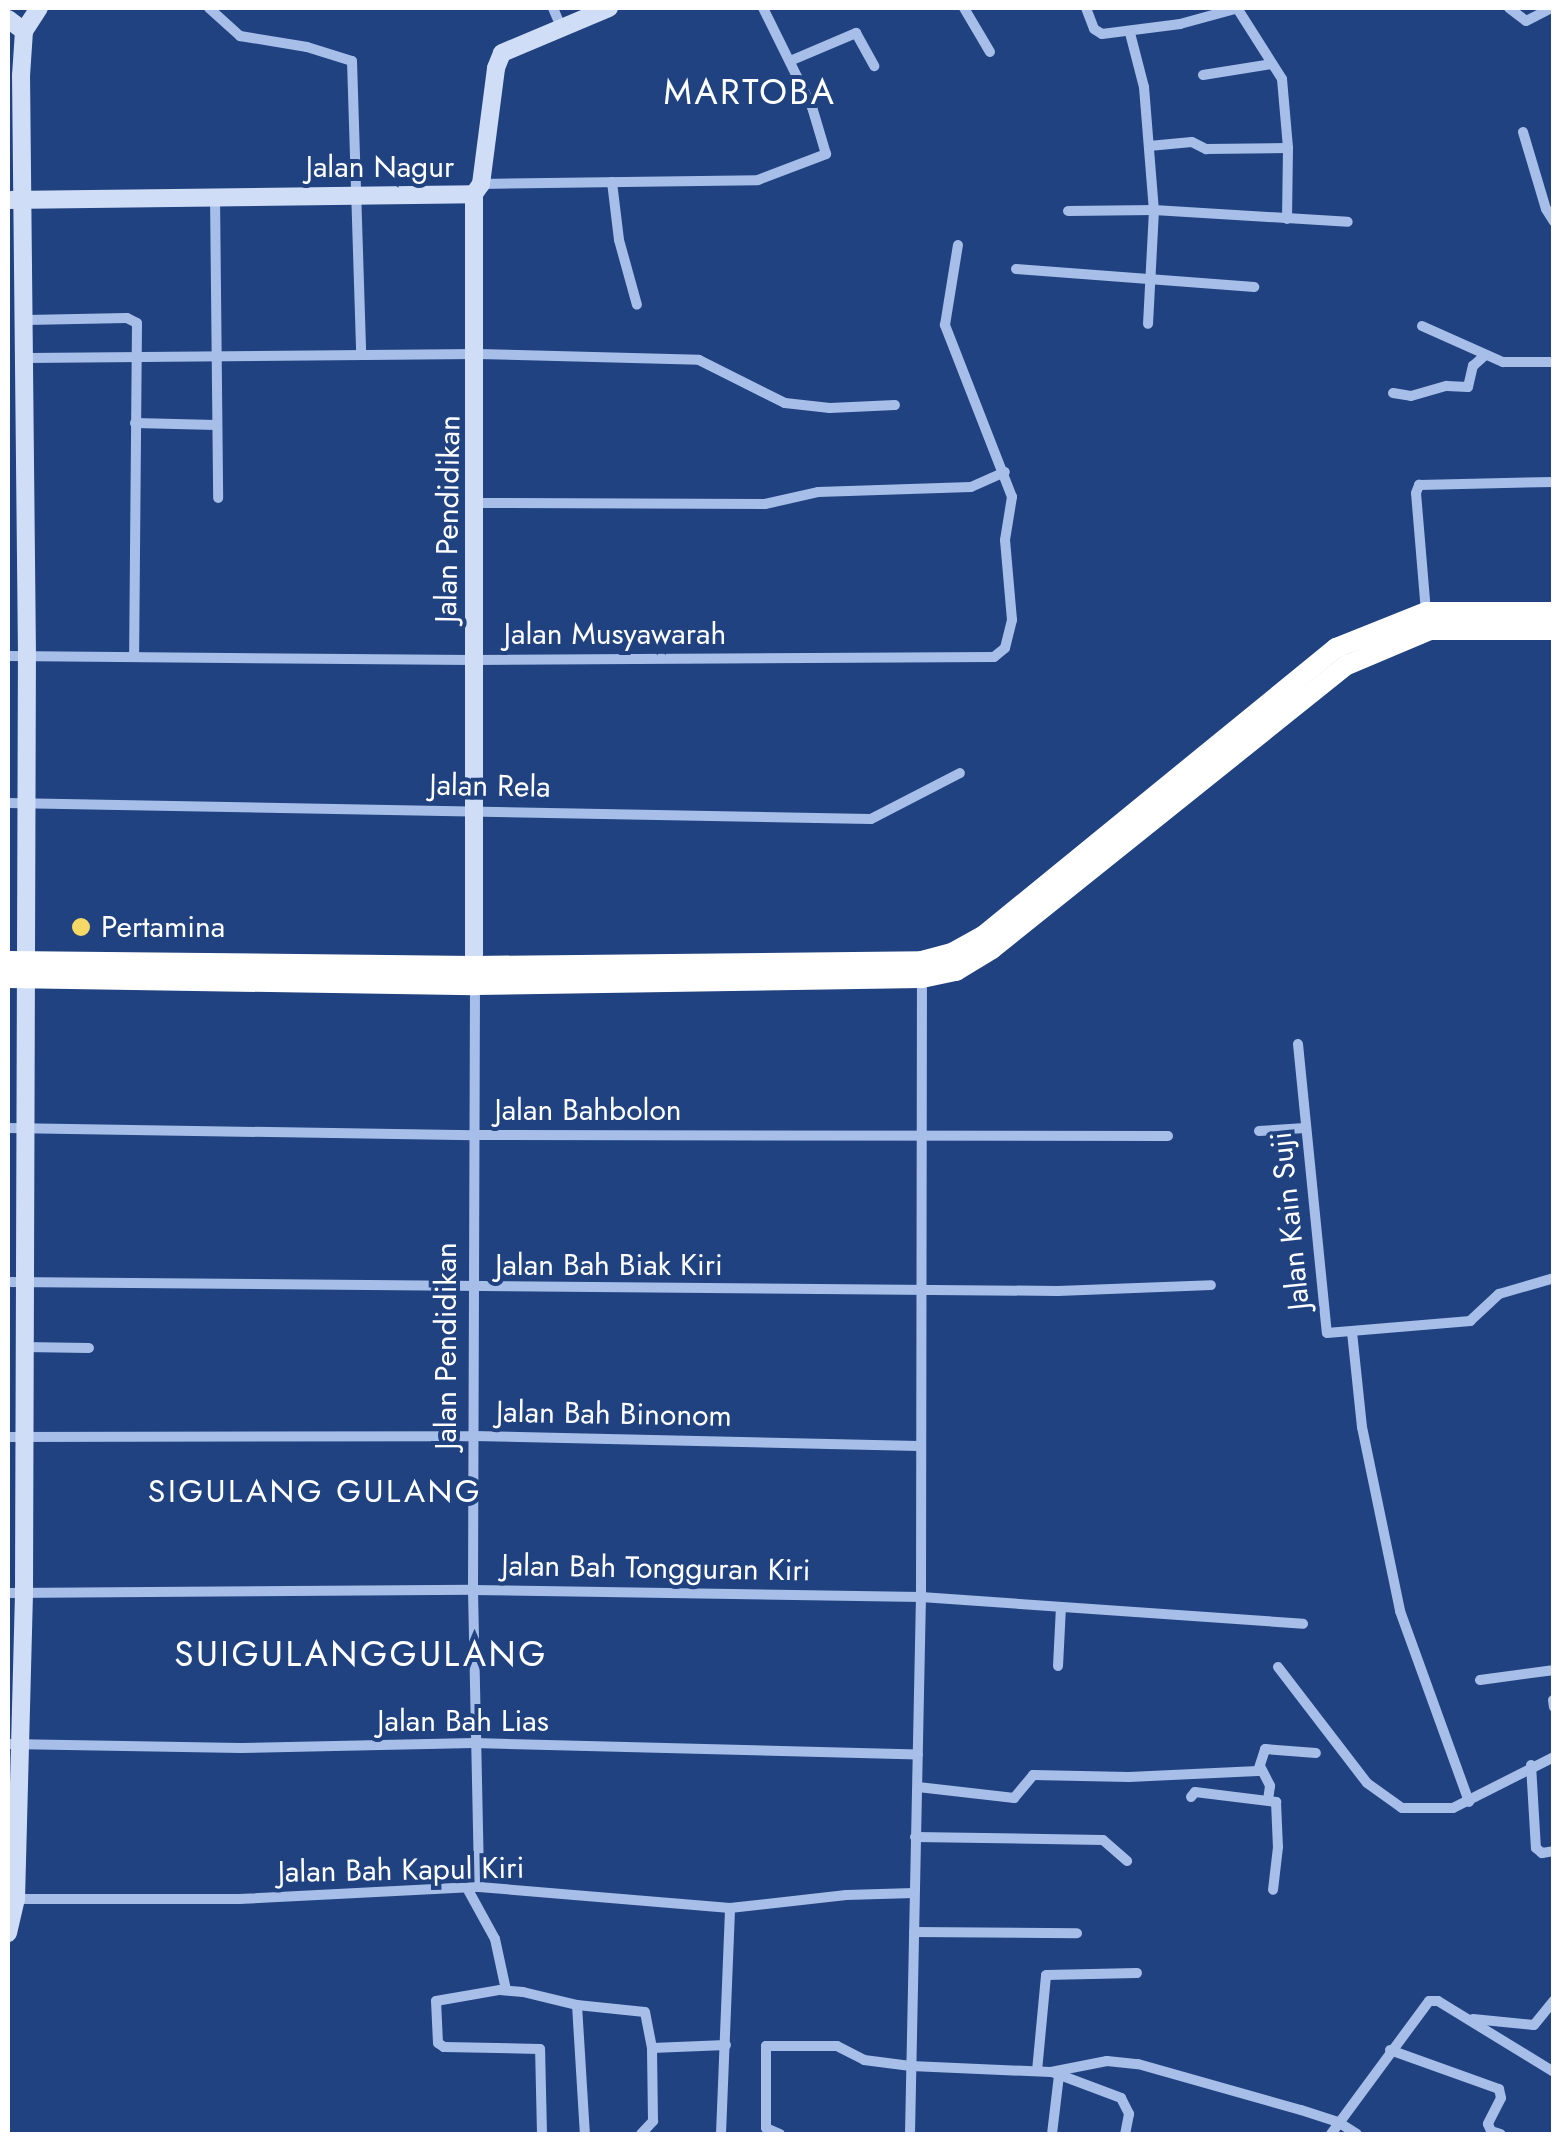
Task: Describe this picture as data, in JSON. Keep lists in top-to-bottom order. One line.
{"streets":{"main road":["Jalan Nagur","Jalan Pendidikan"],"street":["Jalan Musyawarah","Jalan Rela","Jalan Bahbolon","Jalan Kain Suji","Jalan Bah Biak Kiri","Jalan Bah Binonom","Jalan Bah Tongguran Kiri","Jalan Bah Lias","Jalan Bah Kapul Kiri"]},"crossings":[["Jalan Nagur","Jalan Pendidikan"],["Jalan Pendidikan","Jalan Musyawarah"],["Jalan Pendidikan","Jalan Rela"],["Jalan Pendidikan","Jalan Bahbolon"],["Jalan Pendidikan","Jalan Bah Biak Kiri"],["Jalan Pendidikan","Jalan Bah Binonom"],["Jalan Pendidikan","Jalan Bah Tongguran Kiri"],["Jalan Pendidikan","Jalan Bah Lias"],["Jalan Pendidikan","Jalan Bah Kapul Kiri"]],"districts":["MARTOBA","SIGULANG GULANG","SUIGULANGGULANG"],"places":["Pertamina"]}
